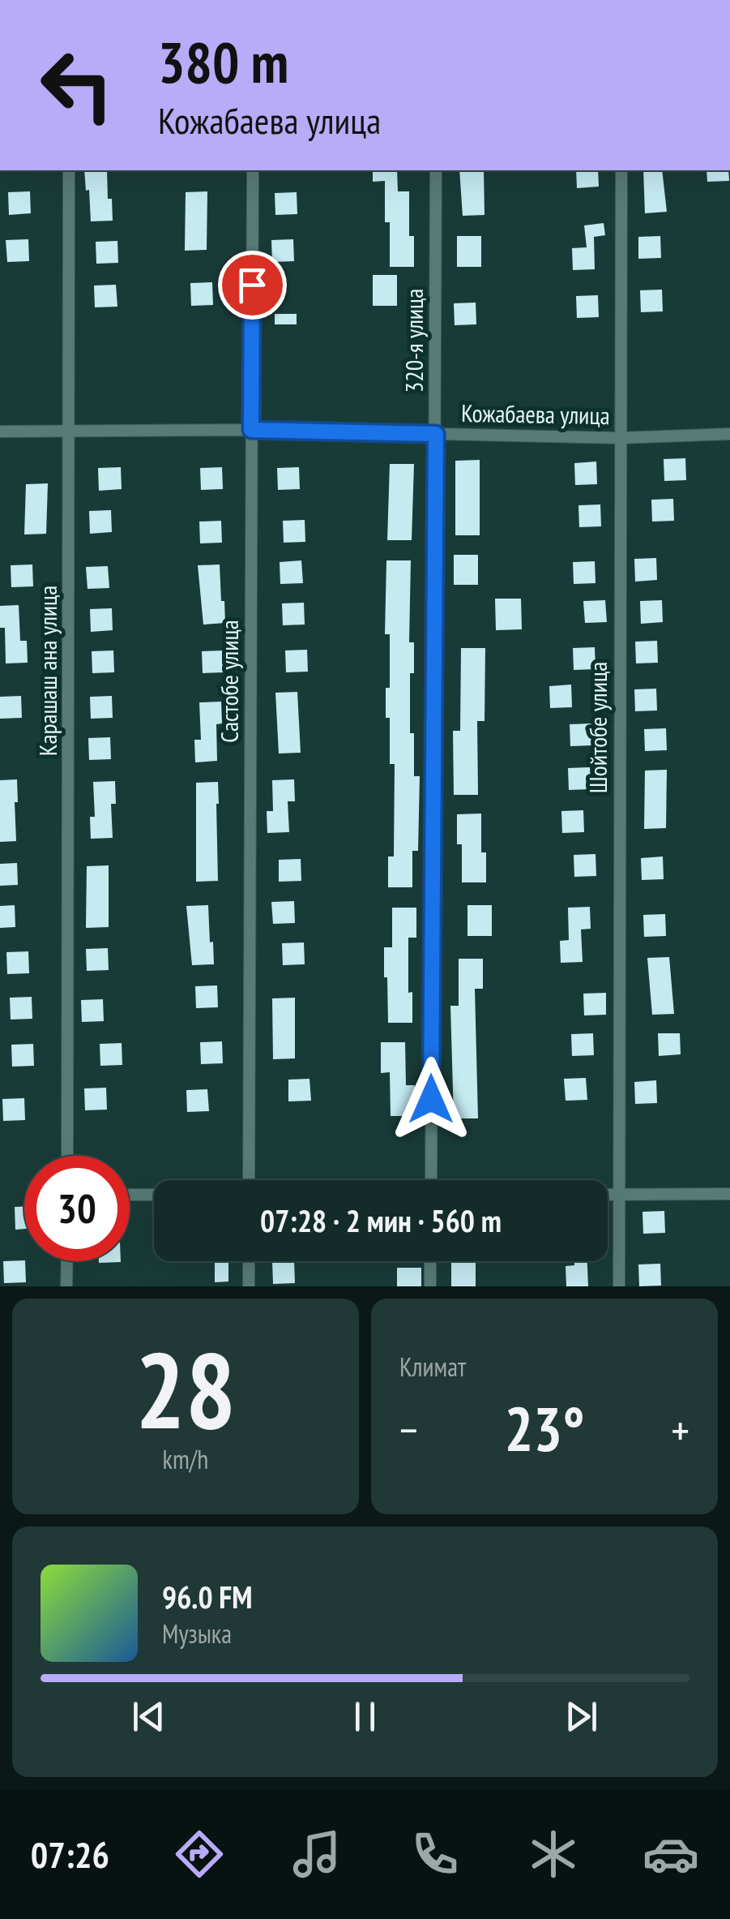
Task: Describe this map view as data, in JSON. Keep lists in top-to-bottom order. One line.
{"streets":{"street":["320-я улица","Кожабаева улица","Карашаш ана улица","Састобе улица","Шойтобе улица"]},"crossings":[["320-я улица","Кожабаева улица"],["Кожабаева улица","Карашаш ана улица"],["Кожабаева улица","Састобе улица"],["Кожабаева улица","Шойтобе улица"]],"page":{"turn":["380 m","Кожабаева улица"],"limit":"30","trip":"07:28 · 2 мин · 560 m","tile":[["28","km/h"],"Климат"],"heat":["−","23°","+"],"song":["96.0 FM","Музыка"],"tabs":"07:26"}}
